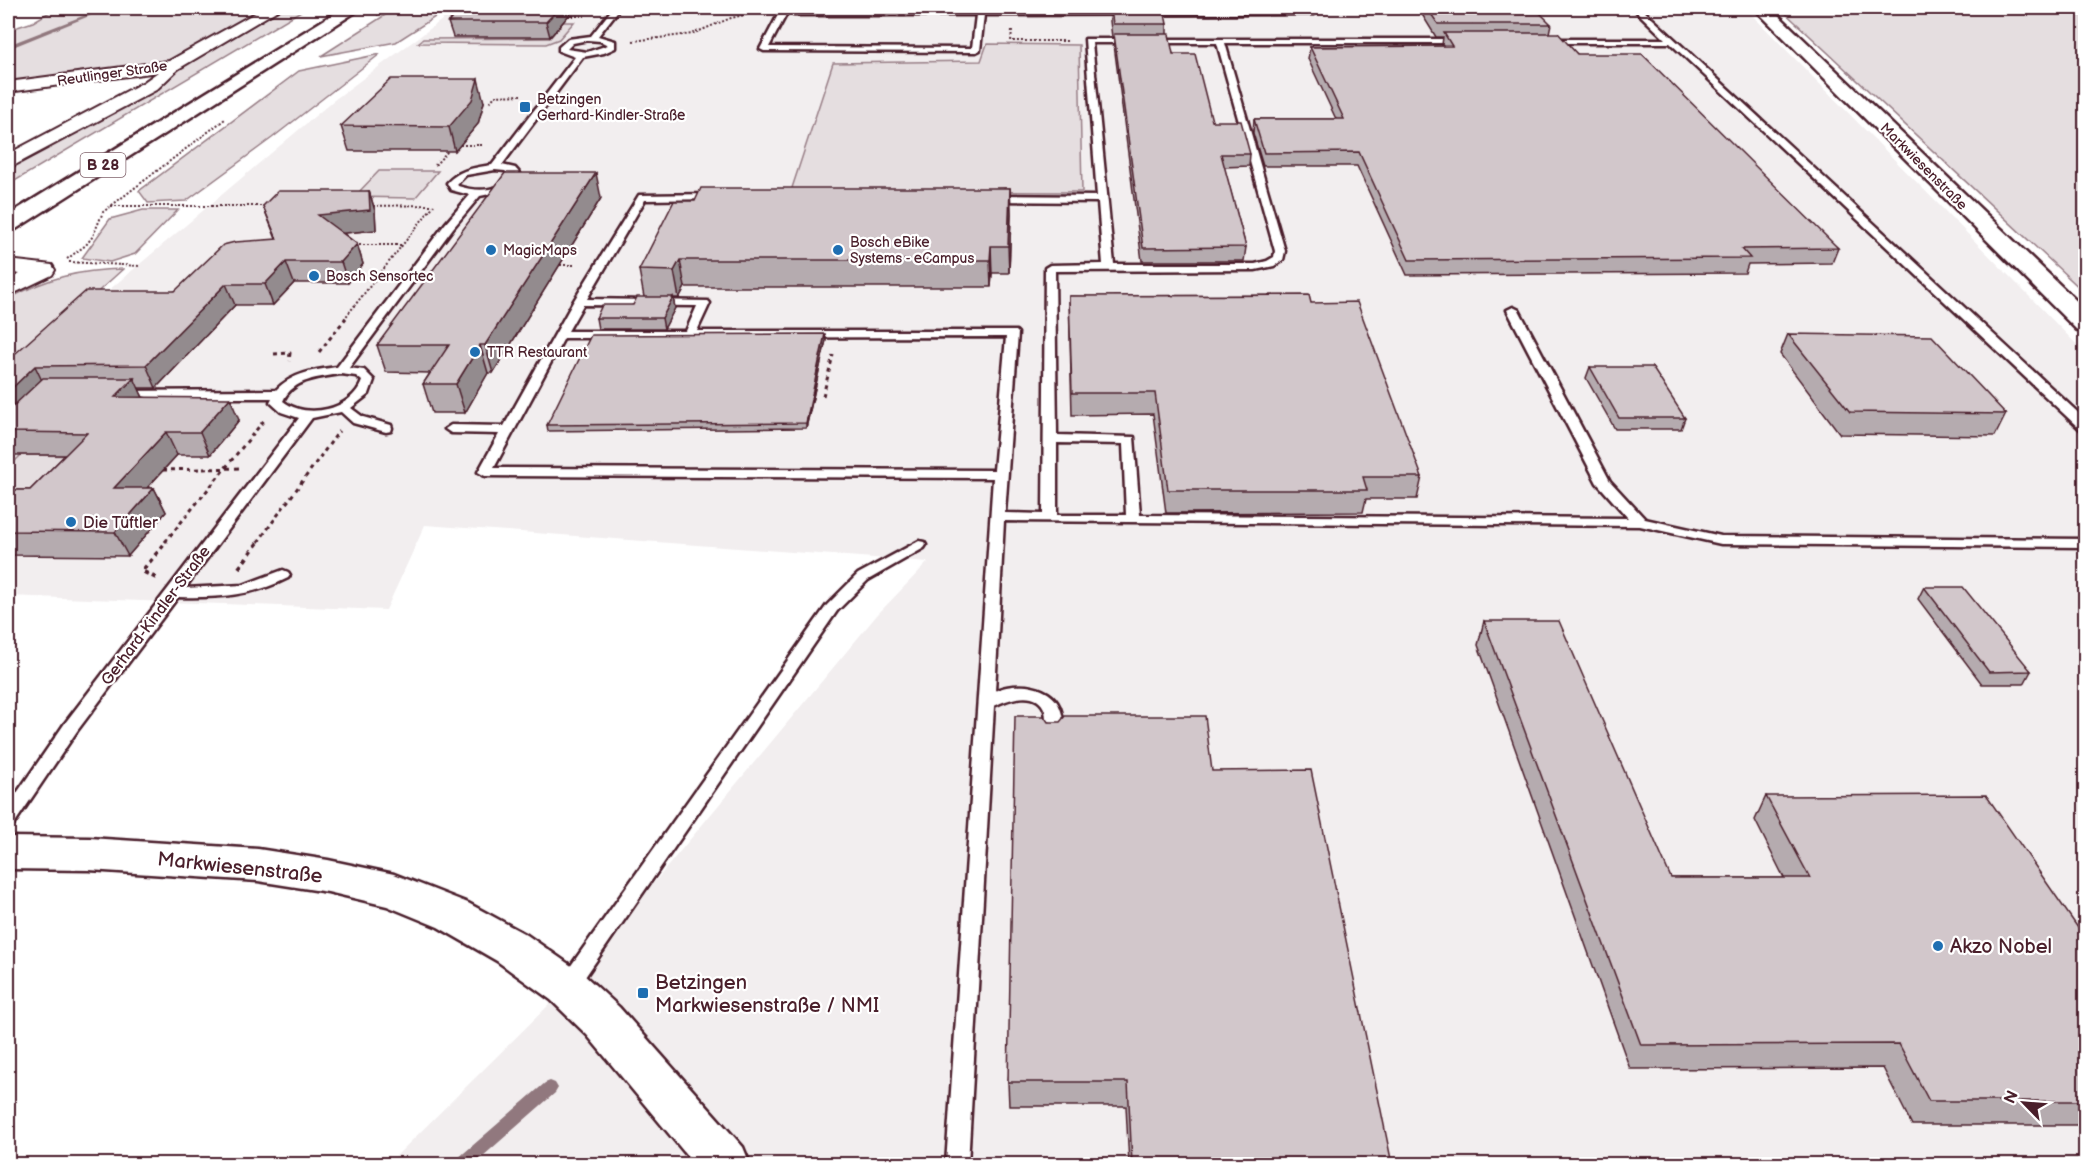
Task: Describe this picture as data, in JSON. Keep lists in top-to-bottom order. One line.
{"streets":{"main road":["B 28","Markwiesenstraße"],"street":["Reutlinger Straße"],"lane":["Gerhard-Kindler-Straße"]},"places":{"transit":["Betzingen Gerhard-Kindler-Straße","Betzingen Markwiesenstraße / NMI"],"other":["MagicMaps","Bosch eBike Systems - eCampus","Bosch Sensortec","TTR Restaurant","Die Tüftler","Akzo Nobel"]},"north":"top left"}
